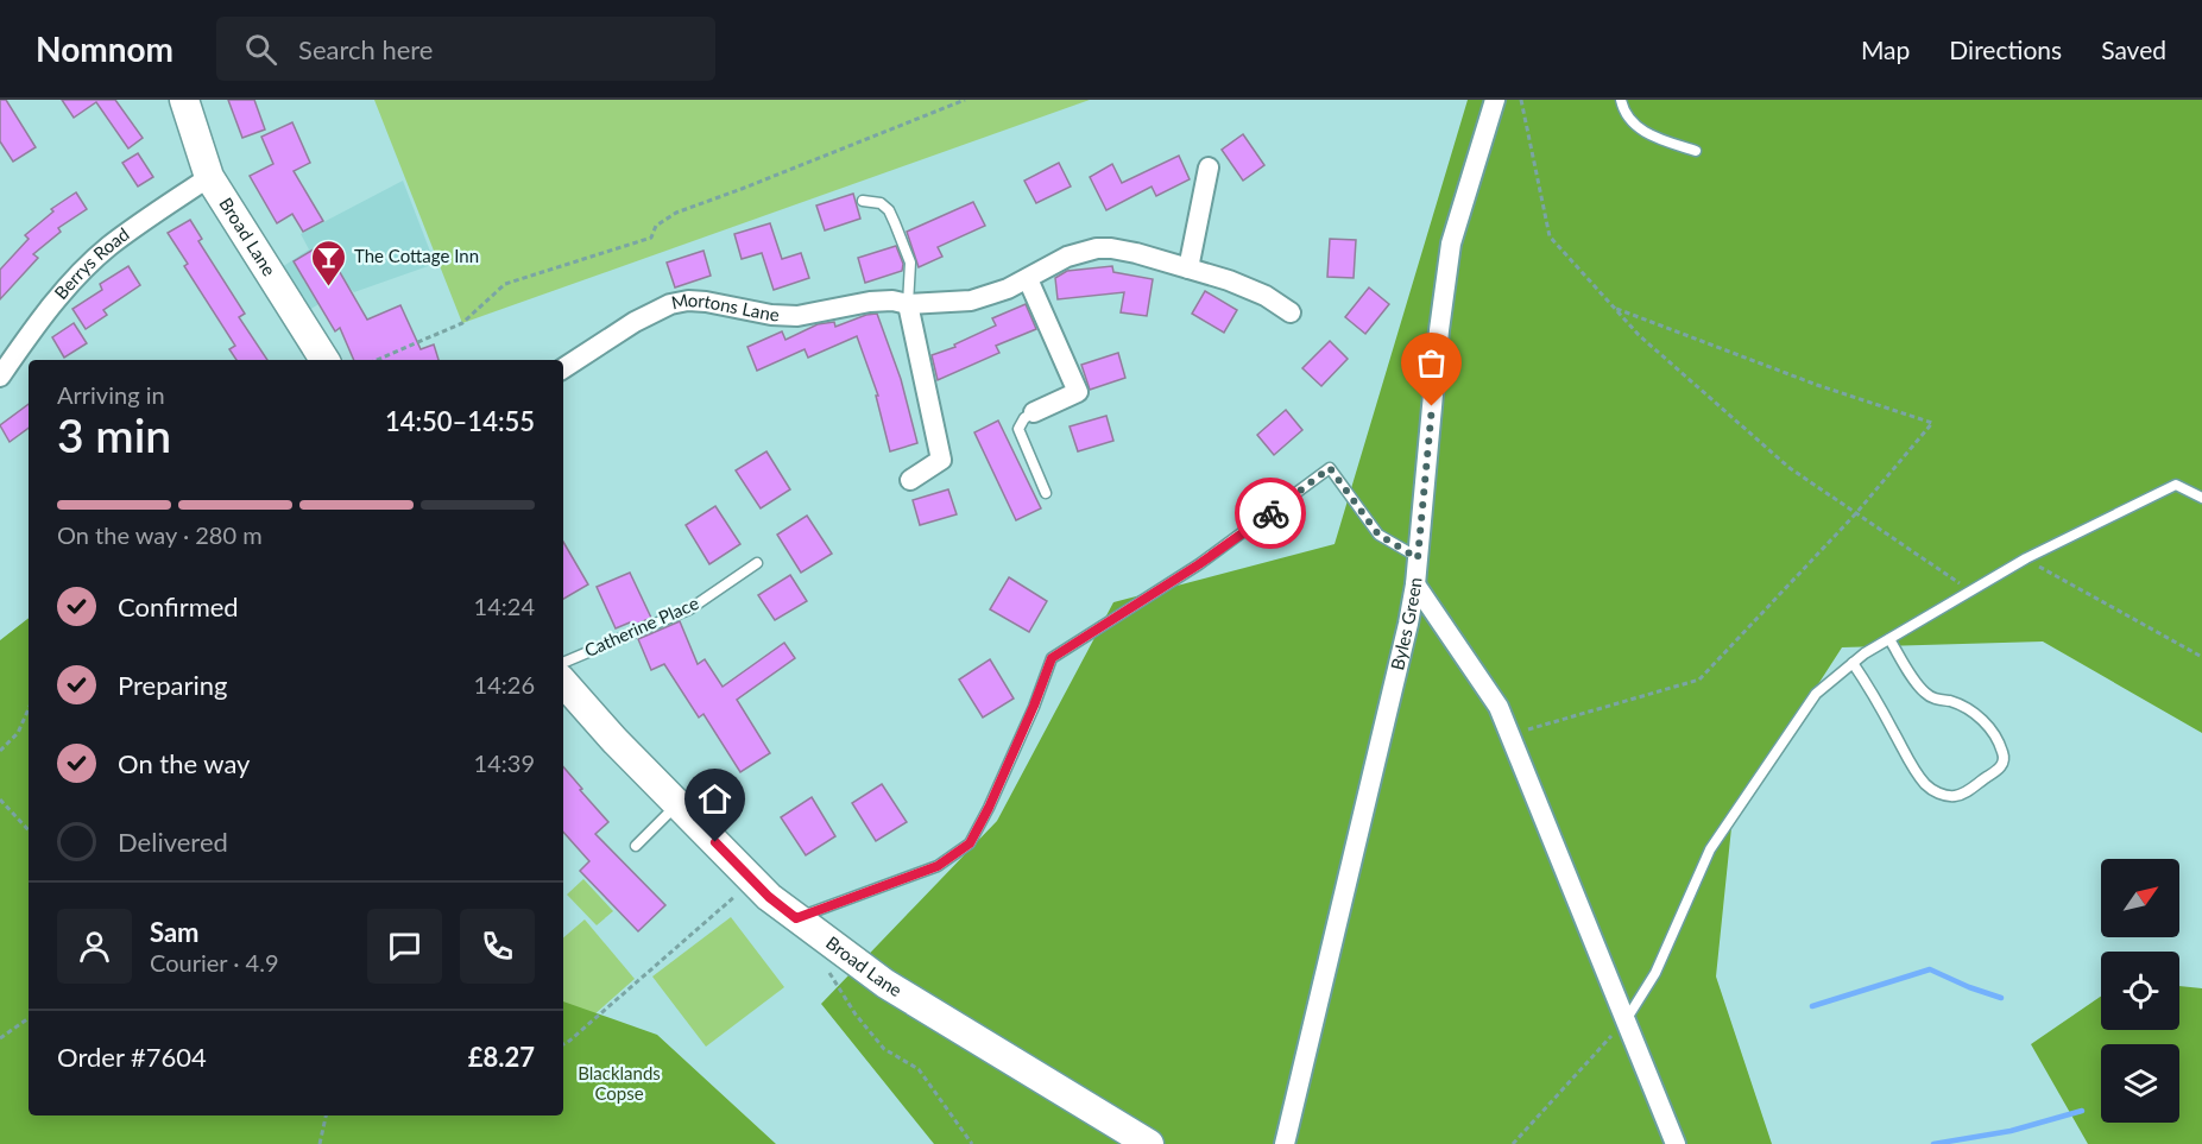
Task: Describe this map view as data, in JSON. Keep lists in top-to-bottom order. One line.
{"streets":{"street":["Broad Lane","Berrys Road","Mortons Lane","Byles Green"],"lane":["Catherine Place"]},"crossings":[["Broad Lane","Berrys Road"]],"parks":["Blacklands Copse"],"places":{"bar":["The Cottage Inn"]},"north":"top right","page":{"header":"Nomnom","search":"Search here","nav":["Map","Directions","Saved"],"heading":["3 min","Arriving in","14:50–14:55"],"panel":["Sam","Courier · 4.9","Order #7604","£8.27"],"bar":"On the way · 280 m","list":[["Confirmed","14:24"],["Preparing","14:26"],["On the way","14:39"],"Delivered"]}}
